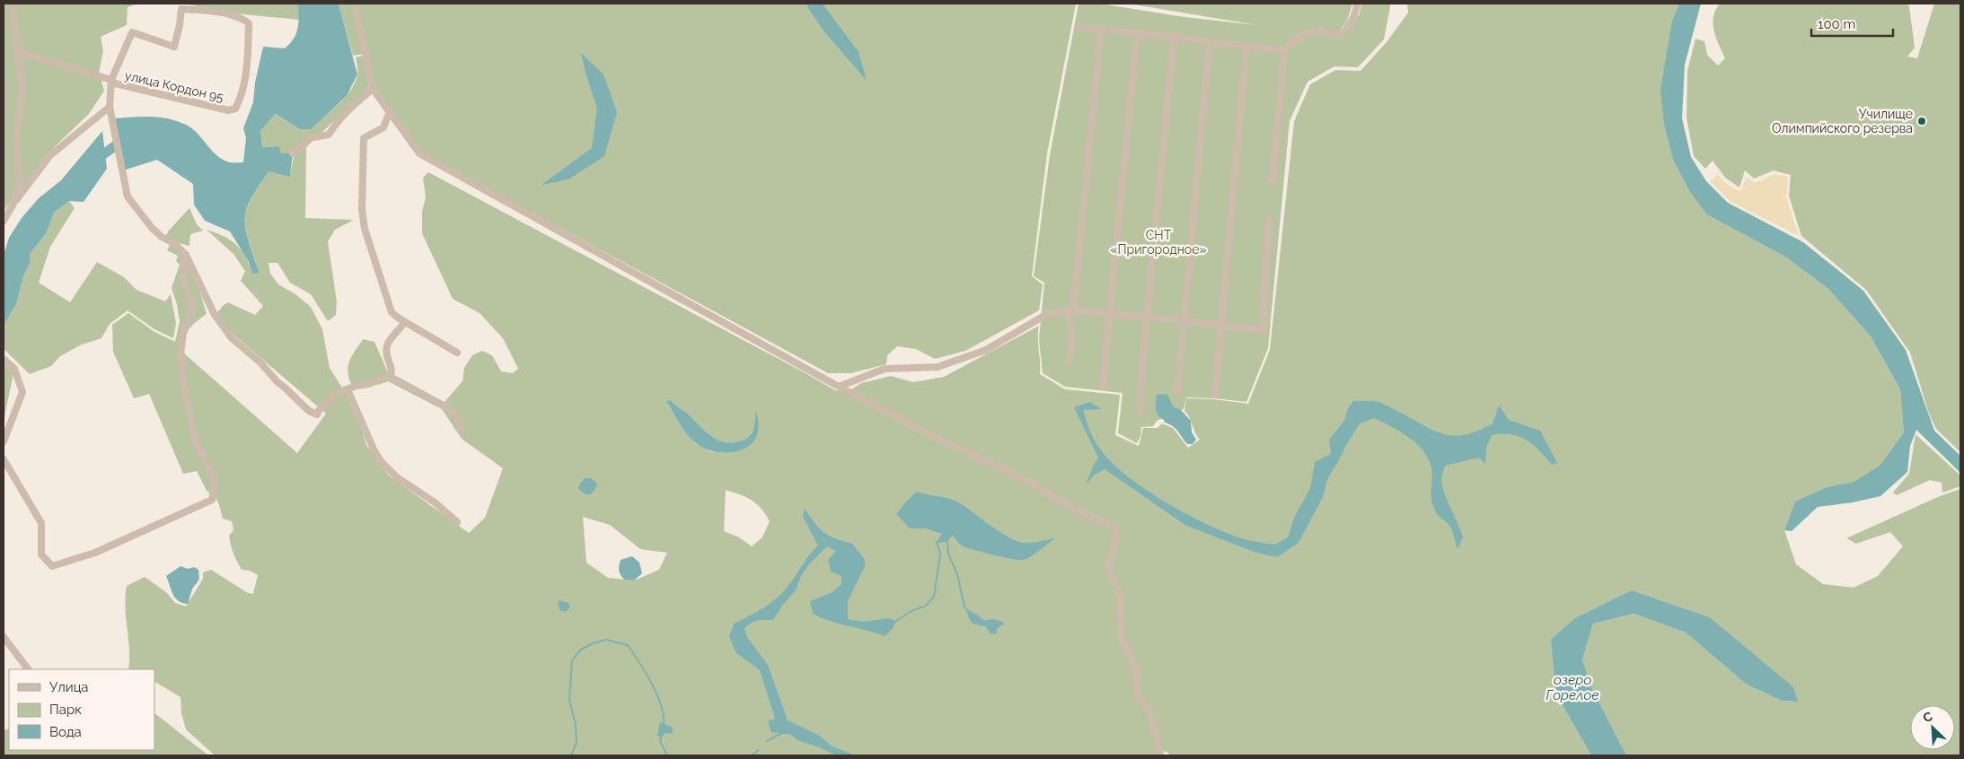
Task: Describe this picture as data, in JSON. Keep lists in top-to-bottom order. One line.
{"streets":{"street":["улица Кордон 95"]},"water":["озеро Горелое"],"parks":["СНТ «Пригородное»"],"places":["Училище Олимпийского резерва"],"legend":["Улица","Парк","Вода"],"scale_bar":"100 m","north":"top left"}
